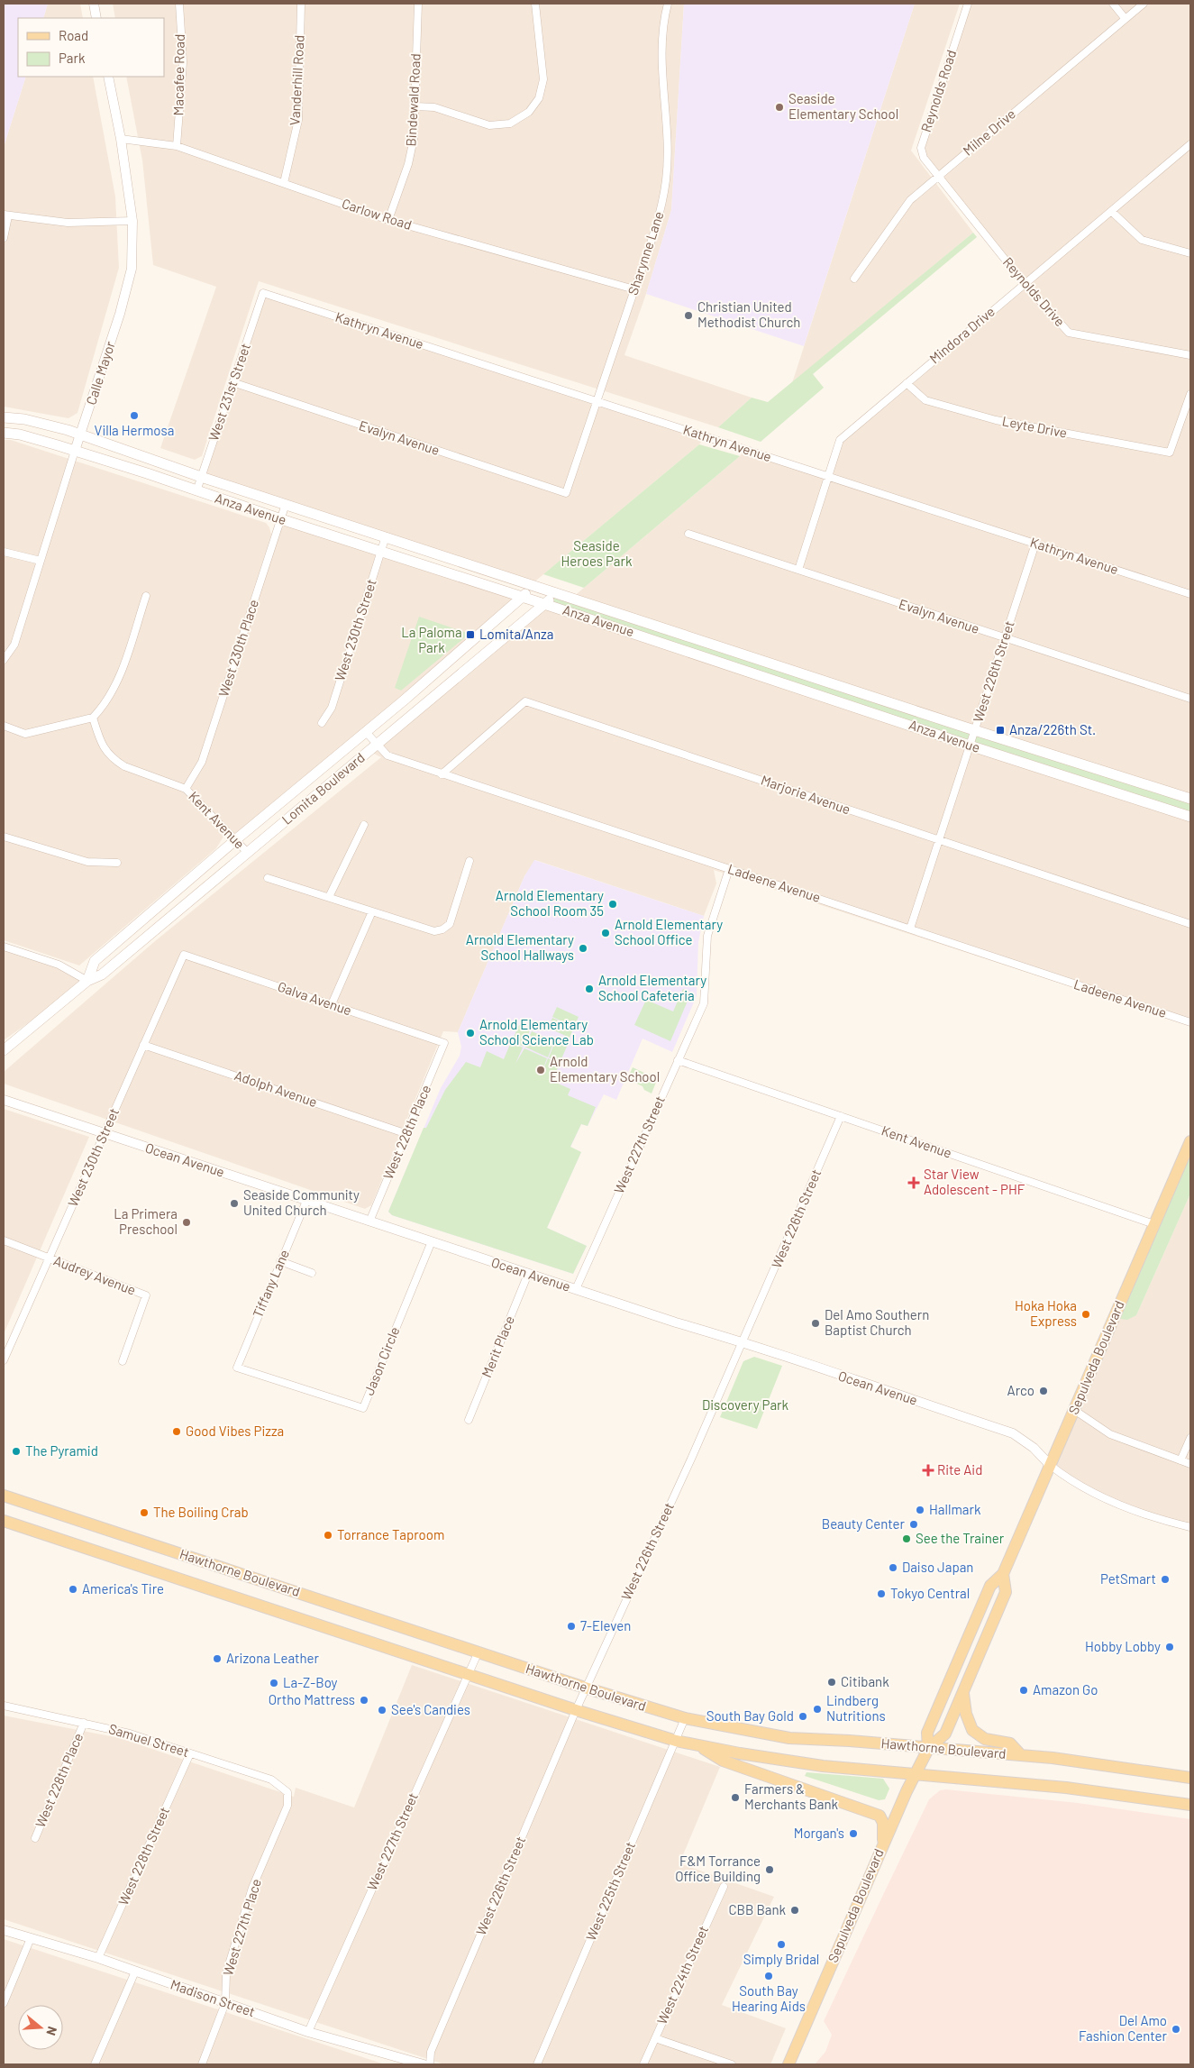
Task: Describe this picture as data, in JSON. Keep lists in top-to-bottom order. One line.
{"streets":{"main road":["Anza Avenue","Lomita Boulevard","Sepulveda Boulevard","Hawthorne Boulevard"],"street":["Macafee Road","Vanderhill Road","Reynolds Road","Bindewald Road","Milne Drive","Carlow Road","Sharynne Lane","Reynolds Drive","Kathryn Avenue","Mindora Drive","Calle Mayor","West 231st Street","Leyte Drive","Evalyn Avenue","West 230th Street","West 230th Place","West 226th Street","Marjorie Avenue","Kent Avenue","Ladeene Avenue","Galva Avenue","Adolph Avenue","West 228th Place","West 227th Street","Ocean Avenue","Audrey Avenue","Tiffany Lane","Merit Place","Jason Circle","Samuel Street","West 228th Street","West 225th Street","West 227th Place","West 224th Street","Madison Street"]},"crossings":[["Macafee Road","Carlow Road"],["Vanderhill Road","Carlow Road"],["Reynolds Road","Milne Drive"],["Reynolds Road","Reynolds Drive"],["Bindewald Road","Carlow Road"],["Milne Drive","Reynolds Drive"],["Carlow Road","Sharynne Lane"],["Carlow Road","Calle Mayor"],["Sharynne Lane","Kathryn Avenue"],["Sharynne Lane","Evalyn Avenue"],["Reynolds Drive","Mindora Drive"],["Kathryn Avenue","Mindora Drive"],["Kathryn Avenue","West 231st Street"],["Kathryn Avenue","West 226th Street"],["Mindora Drive","Leyte Drive"],["Mindora Drive","Evalyn Avenue"],["Calle Mayor","Anza Avenue"],["West 231st Street","Evalyn Avenue"],["West 231st Street","Anza Avenue"],["Evalyn Avenue","West 226th Street"],["Anza Avenue","West 230th Street"],["Anza Avenue","West 230th Place"],["Anza Avenue","West 226th Street"],["Anza Avenue","Lomita Boulevard"],["West 230th Street","Galva Avenue"],["West 230th Street","Adolph Avenue"],["West 230th Street","Ocean Avenue"],["West 230th Street","Audrey Avenue"],["West 230th Place","Kent Avenue"],["West 226th Street","Marjorie Avenue"],["West 226th Street","Kent Avenue"],["West 226th Street","Ladeene Avenue"],["West 226th Street","Ocean Avenue"],["West 226th Street","Hawthorne Boulevard"],["Lomita Boulevard","Kent Avenue"],["Lomita Boulevard","Ladeene Avenue"],["Marjorie Avenue","Ladeene Avenue"],["Kent Avenue","West 227th Street"],["Kent Avenue","Sepulveda Boulevard"],["Ladeene Avenue","West 227th Street"],["Galva Avenue","West 228th Place"],["Adolph Avenue","West 228th Place"],["West 228th Place","Ocean Avenue"],["West 228th Place","Samuel Street"],["West 227th Street","Ocean Avenue"],["West 227th Street","Hawthorne Boulevard"],["West 227th Street","Madison Street"],["Ocean Avenue","Tiffany Lane"],["Ocean Avenue","Merit Place"],["Ocean Avenue","Sepulveda Boulevard"],["Ocean Avenue","Jason Circle"],["Tiffany Lane","Jason Circle"],["Sepulveda Boulevard","Hawthorne Boulevard"],["Hawthorne Boulevard","West 225th Street"],["Samuel Street","West 228th Street"],["Samuel Street","West 227th Place"],["West 228th Street","Madison Street"],["West 227th Place","Madison Street"]],"parks":["Seaside Heroes Park","La Paloma Park","Discovery Park"],"places":{"other":["Seaside Elementary School","Christian United Methodist Church","Villa Hermosa","Arnold Elementary School Room 35","Arnold Elementary School Office","Arnold Elementary School Hallways","Arnold Elementary School Cafeteria","Arnold Elementary School Science Lab","Arnold Elementary School","Seaside Community United Church","La Primera Preschool","Hoka Hoka Express","Del Amo Southern Baptist Church","Arco","Good Vibes Pizza","The Pyramid","Hallmark","The Boiling Crab","Beauty Center","Torrance Taproom","See the Trainer","Daiso Japan","PetSmart","America's Tire","Tokyo Central","7-Eleven","Hobby Lobby","Arizona Leather","Citibank","La-Z-Boy","Amazon Go","Ortho Mattress","Lindberg Nutritions","See's Candies","South Bay Gold","Farmers & Merchants Bank","Morgan's","F&M Torrance Office Building","CBB Bank","Simply Bridal","South Bay Hearing Aids","Del Amo Fashion Center"],"transit":["Lomita/Anza","Anza/226th St."],"health":["Star View Adolescent - PHF","Rite Aid"]},"legend":["Road","Park"],"north":"right"}
